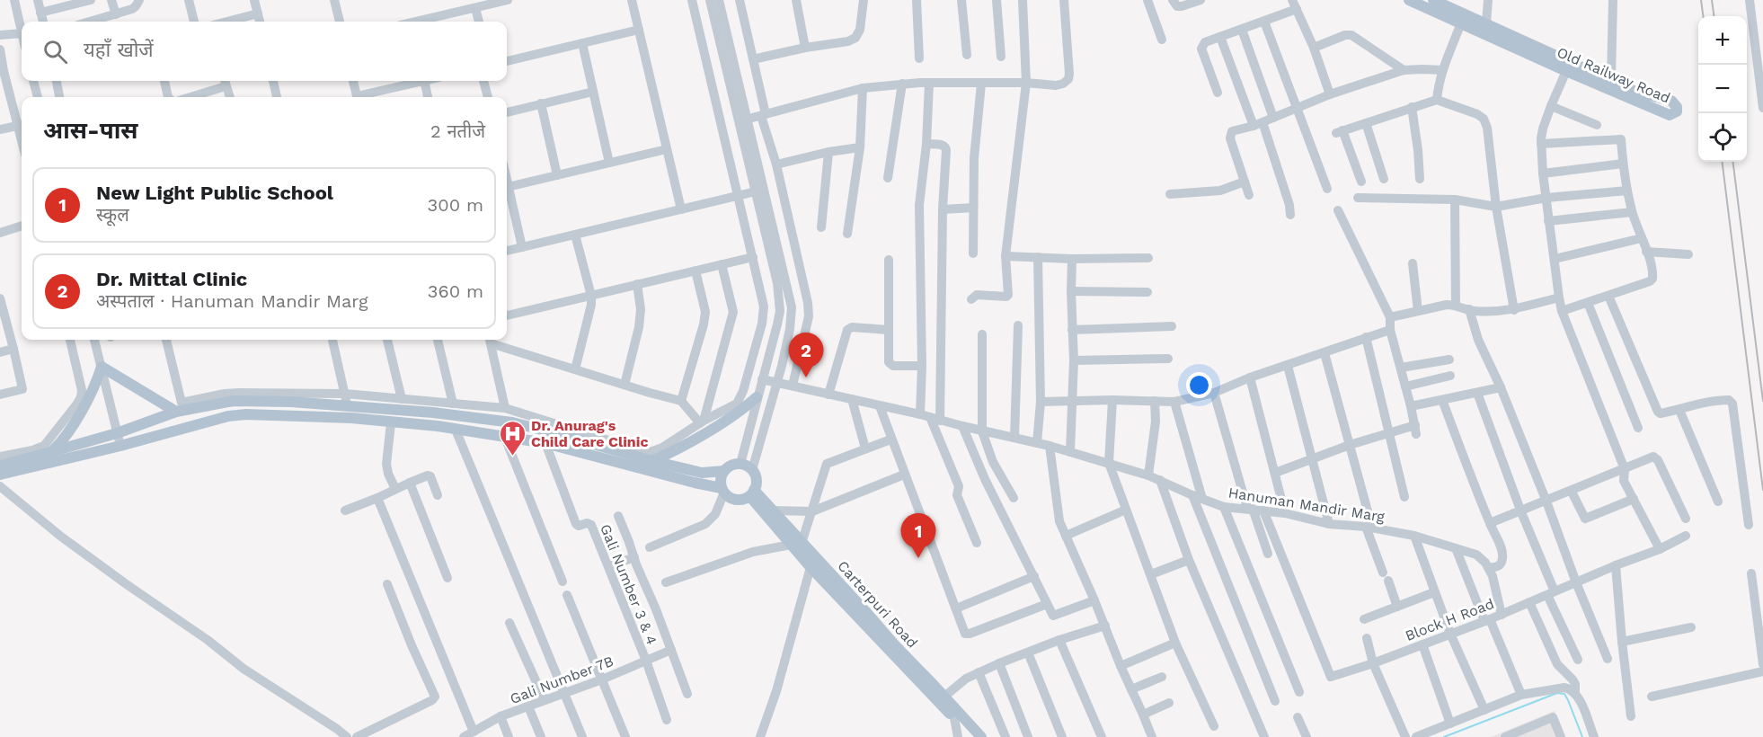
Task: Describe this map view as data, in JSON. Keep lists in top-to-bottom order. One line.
{"streets":{"main road":["Old Railway Road","Carterpuri Road"],"street":["Hanuman Mandir Marg","Gali Number 3 & 4","Block H Road","Gali Number 7B"]},"crossings":[["Hanuman Mandir Marg","Block H Road"],["Gali Number 3 & 4","Gali Number 7B"]],"places":{"hospital":["Dr. Anurag's Child Care Clinic"]},"page":{"map_buttons":["+","−"],"search":"यहाँ खोजें","heading":["आस-पास","2 नतीजे"],"list":[{"mark":"1","name":"New Light Public School","note":"स्कूल","value":"300 m"},{"mark":"2","name":"Dr. Mittal Clinic","note":"अस्पताल · Hanuman Mandir Marg","value":"360 m"}],"pins":["2","1"]}}
